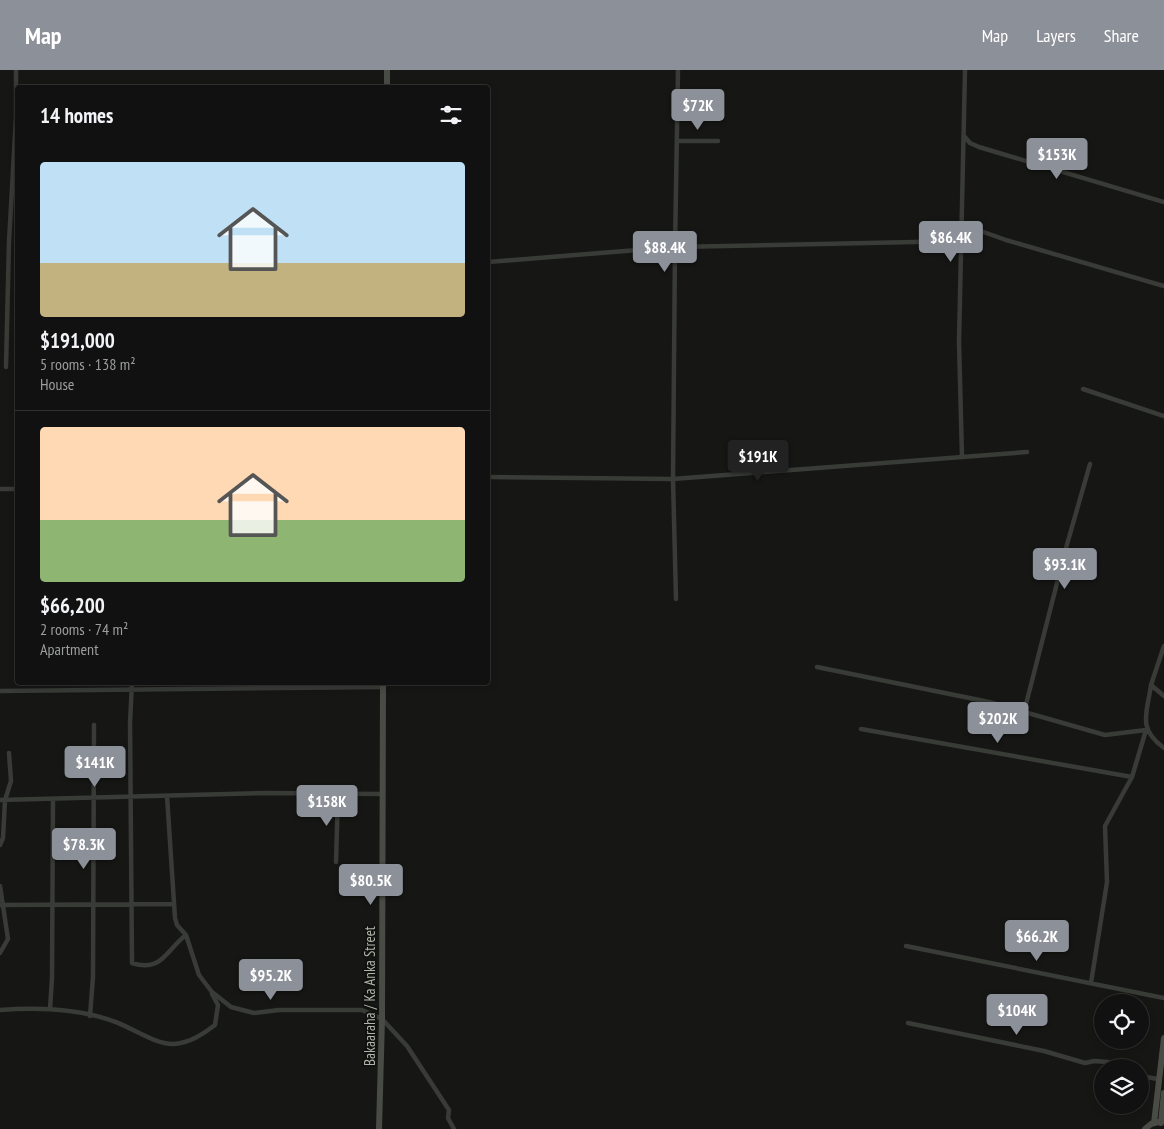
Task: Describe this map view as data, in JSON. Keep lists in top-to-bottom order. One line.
{"streets":{"street":["Bakaaraha / Ka Anka Street"]},"page":{"header":"Map","nav":["Map","Layers","Share"],"heading":"14 homes","price":["$72K","$153K","$86.4K","$88.4K","$191K","$93.1K","$202K","$141K","$158K","$78.3K","$80.5K","$66.2K","$95.2K","$104K"],"list":[{"name":"$191,000","note":"5 rooms · 138 m² · House"},{"name":"$66,200","note":"2 rooms · 74 m² · Apartment"}]}}
